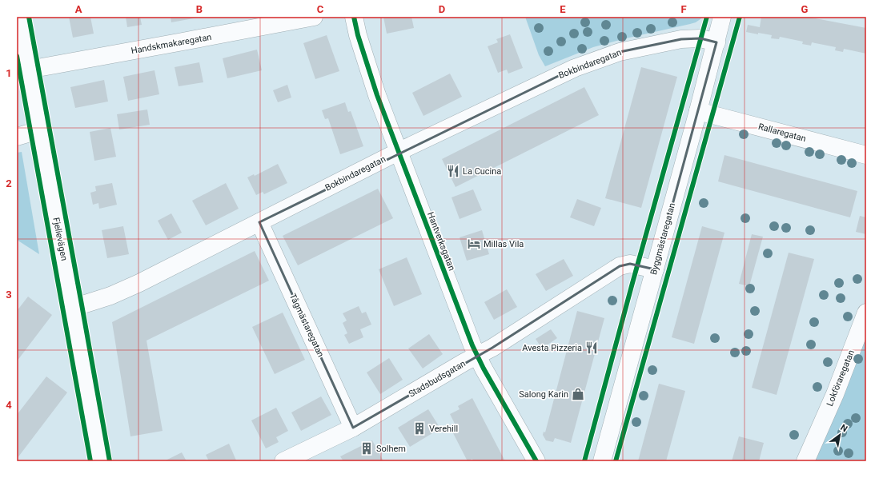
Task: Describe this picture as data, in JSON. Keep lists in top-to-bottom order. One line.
{"streets":{"street":["Handskmakaregatan","Bokbindaregatan","Rallaregatan","Fjelievägen","Byggmästaregatan","Hantverksgatan","Tågmästaregatan","Lokföraregatan","Stadsbudsgatan"]},"crossings":[["Handskmakaregatan","Fjelievägen"],["Bokbindaregatan","Fjelievägen"],["Bokbindaregatan","Byggmästaregatan"],["Bokbindaregatan","Hantverksgatan"],["Bokbindaregatan","Tågmästaregatan"],["Rallaregatan","Byggmästaregatan"],["Byggmästaregatan","Stadsbudsgatan"],["Hantverksgatan","Stadsbudsgatan"],["Tågmästaregatan","Stadsbudsgatan"]],"places":{"restaurant":["La Cucina","Avesta Pizzeria"],"hotel":["Millas Vila"],"shop":["Salong Karin"],"building":["Verehill","Solhem"]},"north":"top right","grid":{"columns":["A","B","C","D","E","F","G"],"rows":["1","2","3","4"]}}
